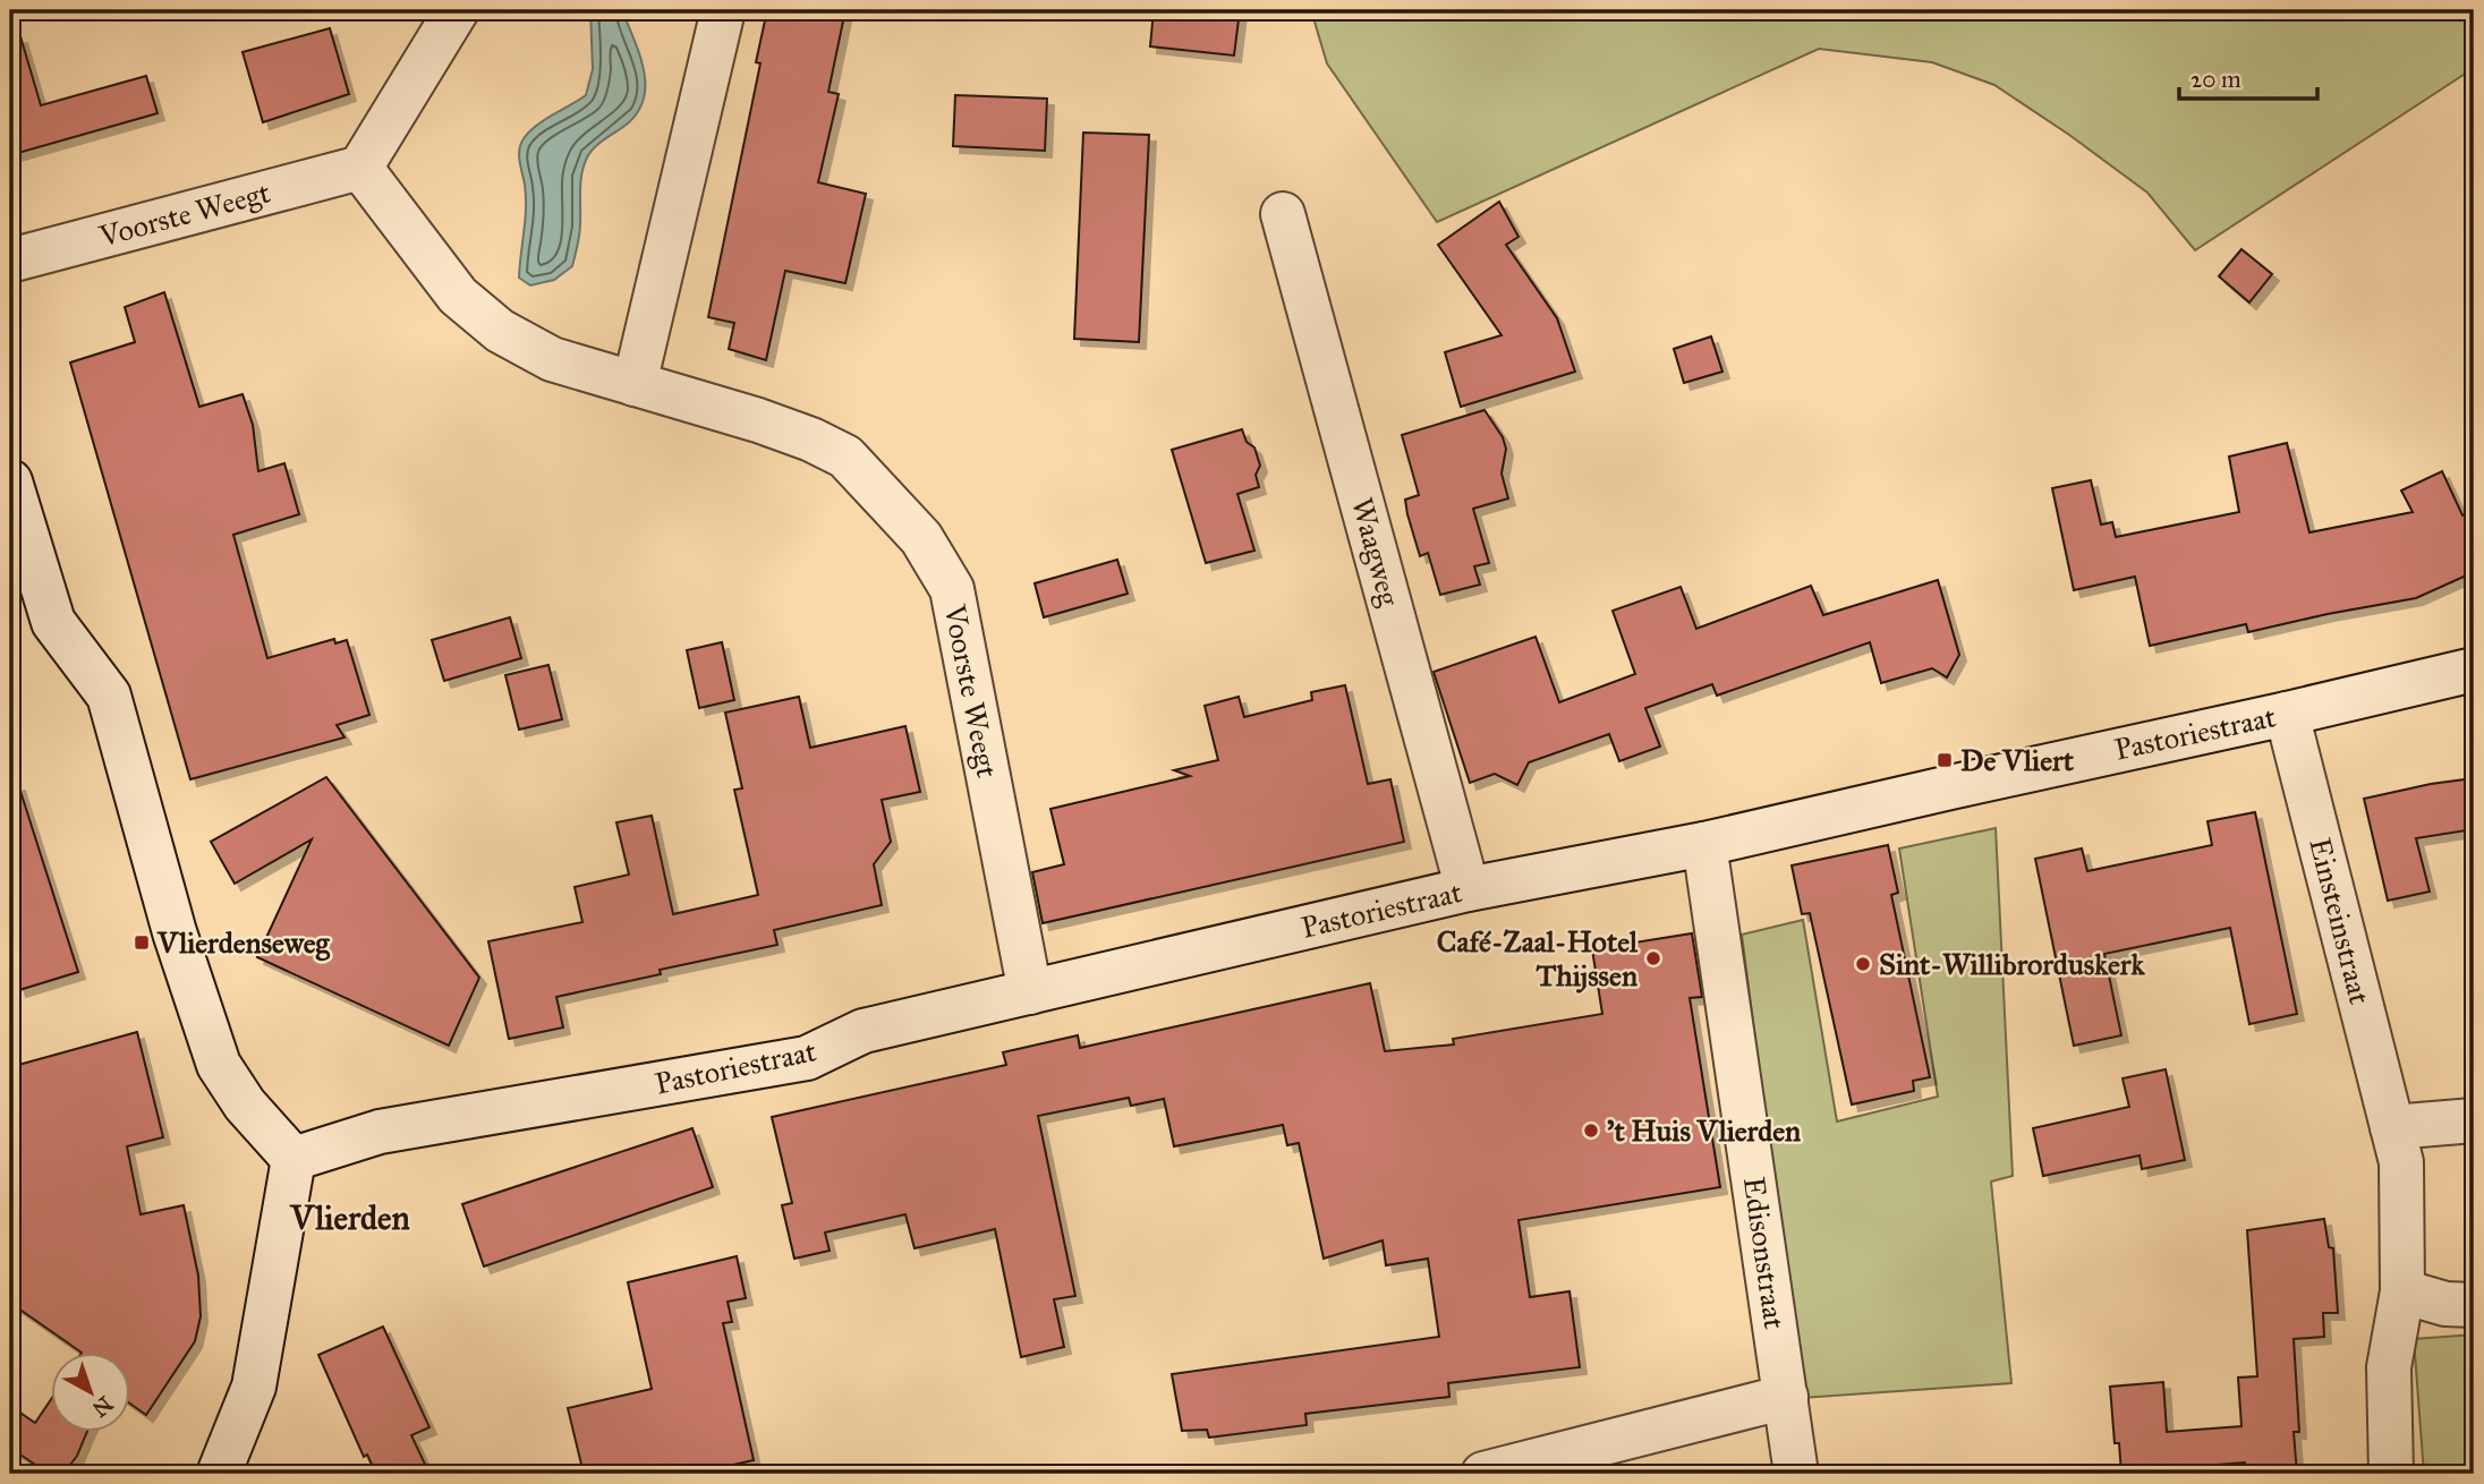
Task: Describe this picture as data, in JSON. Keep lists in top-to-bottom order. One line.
{"streets":{"street":["Voorste Weegt","Waagweg","Pastoriestraat","Einsteinstraat","Edisonstraat"]},"crossings":[["Voorste Weegt","Pastoriestraat"],["Waagweg","Pastoriestraat"],["Pastoriestraat","Einsteinstraat"],["Pastoriestraat","Edisonstraat"]],"districts":["Vlierden"],"places":{"transit":["De Vliert","Vlierdenseweg"],"other":["Café-Zaal-Hotel Thijssen","Sint-Willibrorduskerk","'t Huis Vlierden"]},"scale_bar":"20 m","north":"bottom right"}
